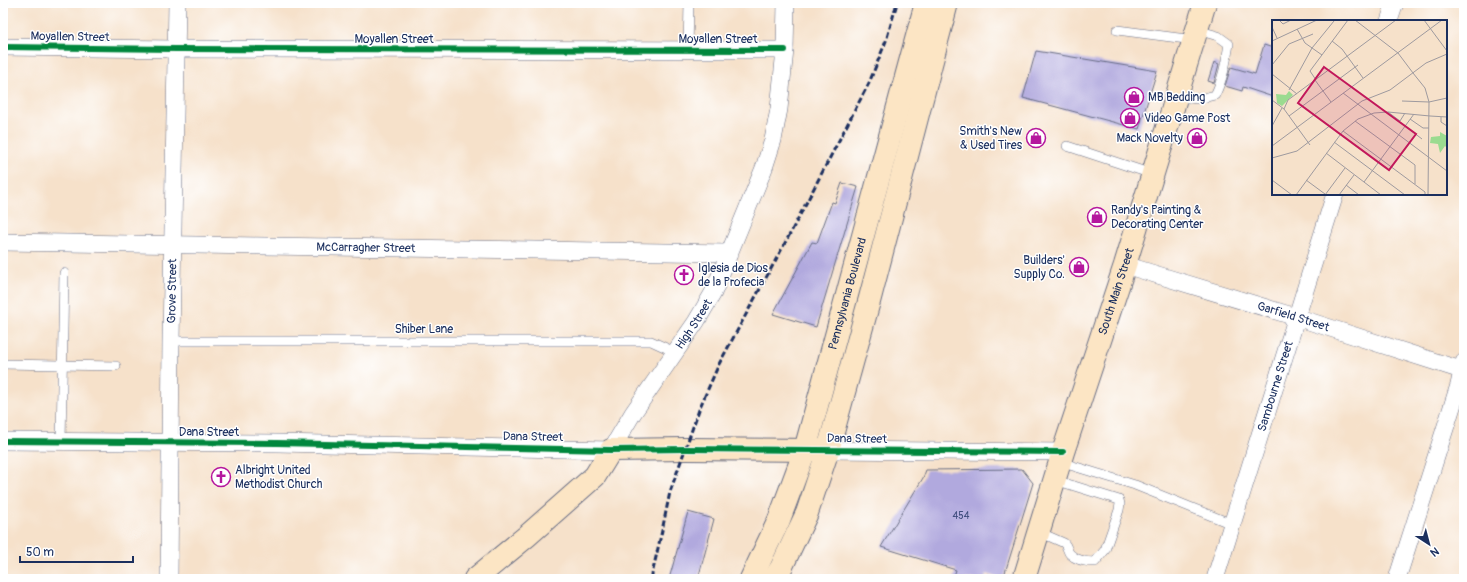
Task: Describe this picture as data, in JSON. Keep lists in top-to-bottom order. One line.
{"streets":{"main road":["South Main Street","Pennsylvania Boulevard","High Street","Dana Street"],"street":["Moyallen Street","McCarragher Street","Grove Street","Garfield Street","Sambourne Street"],"lane":["Shiber Lane"]},"crossings":[["Moyallen Street","Grove Street"],["Moyallen Street","High Street"],["McCarragher Street","Grove Street"],["McCarragher Street","High Street"],["Grove Street","Shiber Lane"],["Grove Street","Dana Street"],["South Main Street","Garfield Street"],["South Main Street","Dana Street"],["Pennsylvania Boulevard","Dana Street"],["Garfield Street","Sambourne Street"],["High Street","Shiber Lane"],["High Street","Dana Street"]],"places":{"shop":["MB Bedding","Video Game Post","Smith's New & Used Tires","Mack Novelty","Randy's Painting & Decorating Center","Builders' Supply Co."],"church":["Iglesia de Dios de la Profecia","Albright United Methodist Church"]},"house_numbers":["454"],"scale_bar":"50 m","north":"bottom right"}
